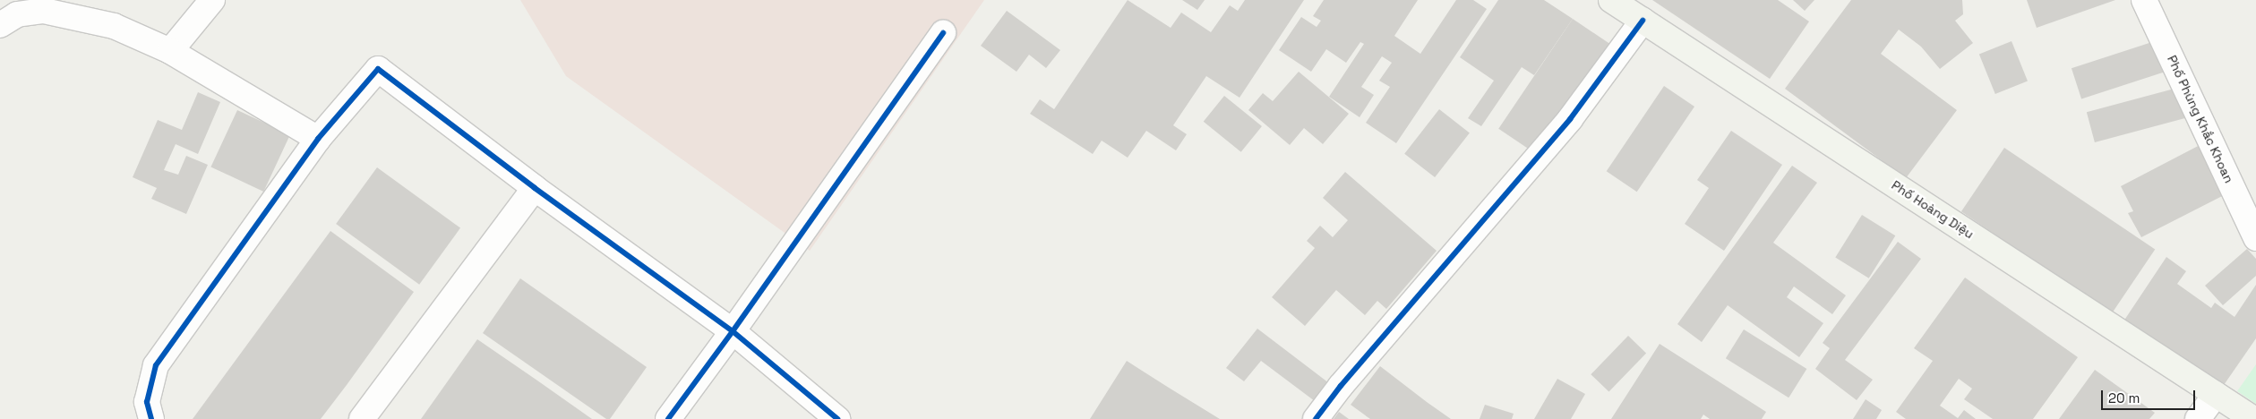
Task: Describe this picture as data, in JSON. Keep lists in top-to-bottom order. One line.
{"streets":{"main road":["Phố Hoàng Diệu"],"street":["Phố Phùng Khắc Khoan"]},"scale_bar":"20 m"}
